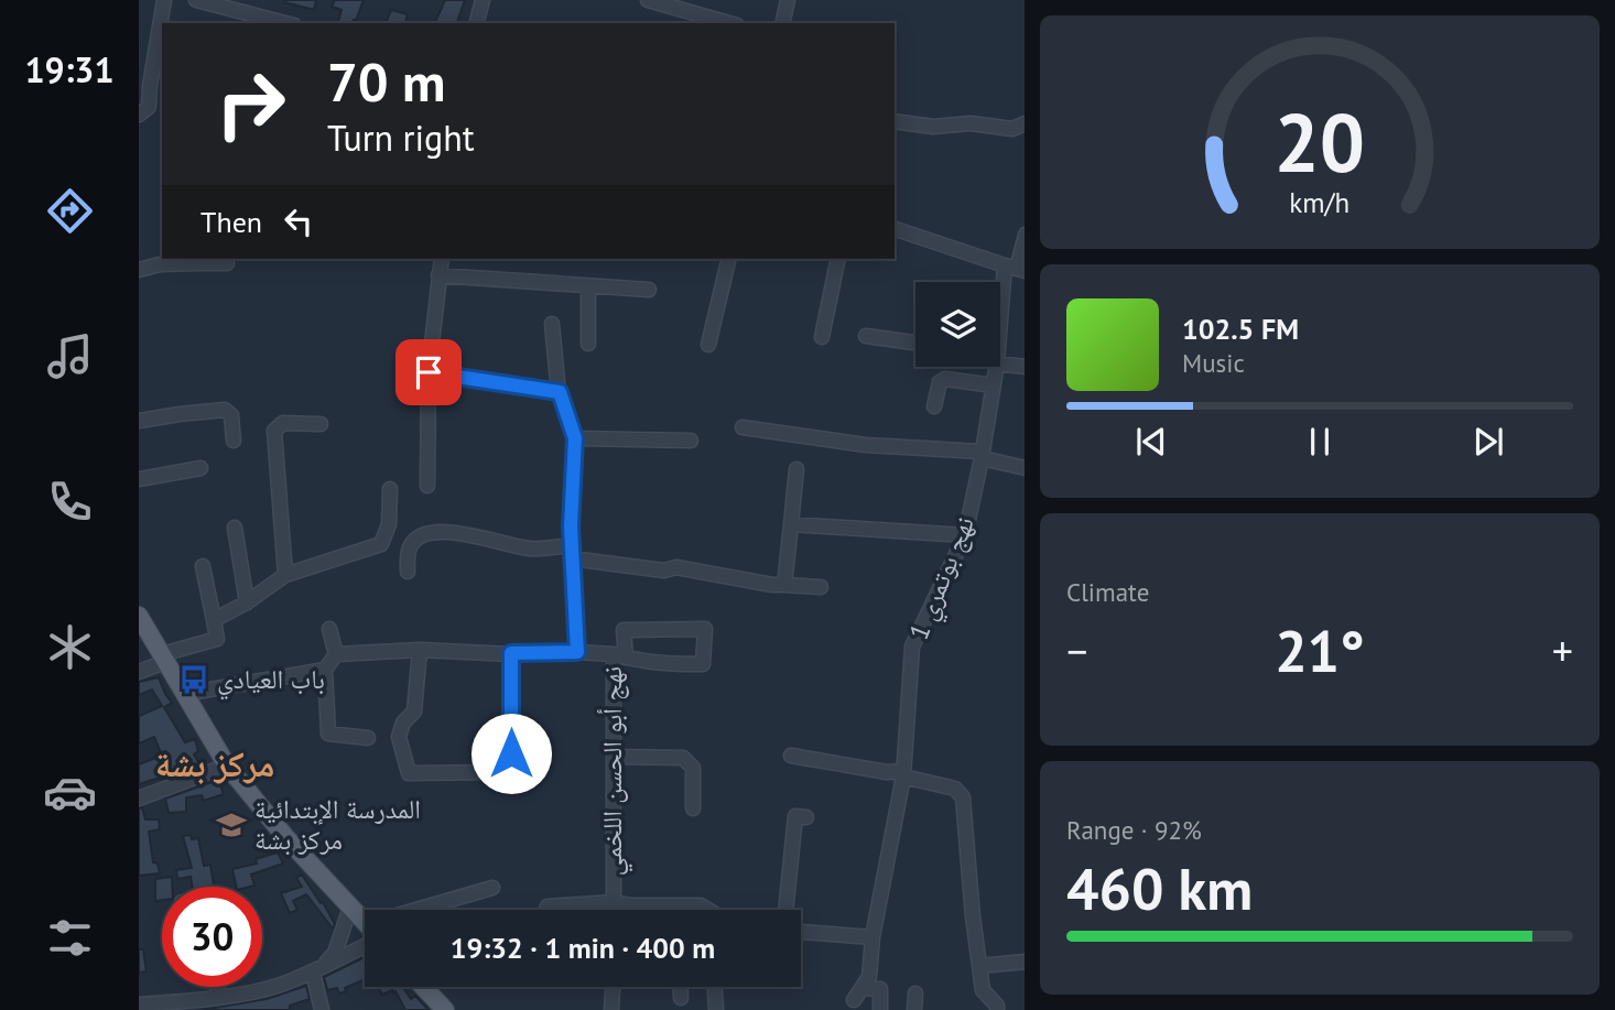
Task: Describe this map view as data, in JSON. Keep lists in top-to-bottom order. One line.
{"streets":{"street":["نهج بوتمري 1","نهج أبو الحسن اللخمي"]},"districts":["مركز بشة"],"places":{"bus stop":["باب العيادي"],"school or university":["المدرسة الإبتدائية مركز بشة"]},"page":{"tabs":"19:31","turn":["70 m","Turn right"],"then":"Then","song":["102.5 FM","Music"],"tile":["Climate",["Range · 92%","460 km"]],"heat":["−","21°","+"],"limit":"30","trip":"19:32 · 1 min · 400 m","gauge":["20","km/h"]}}
